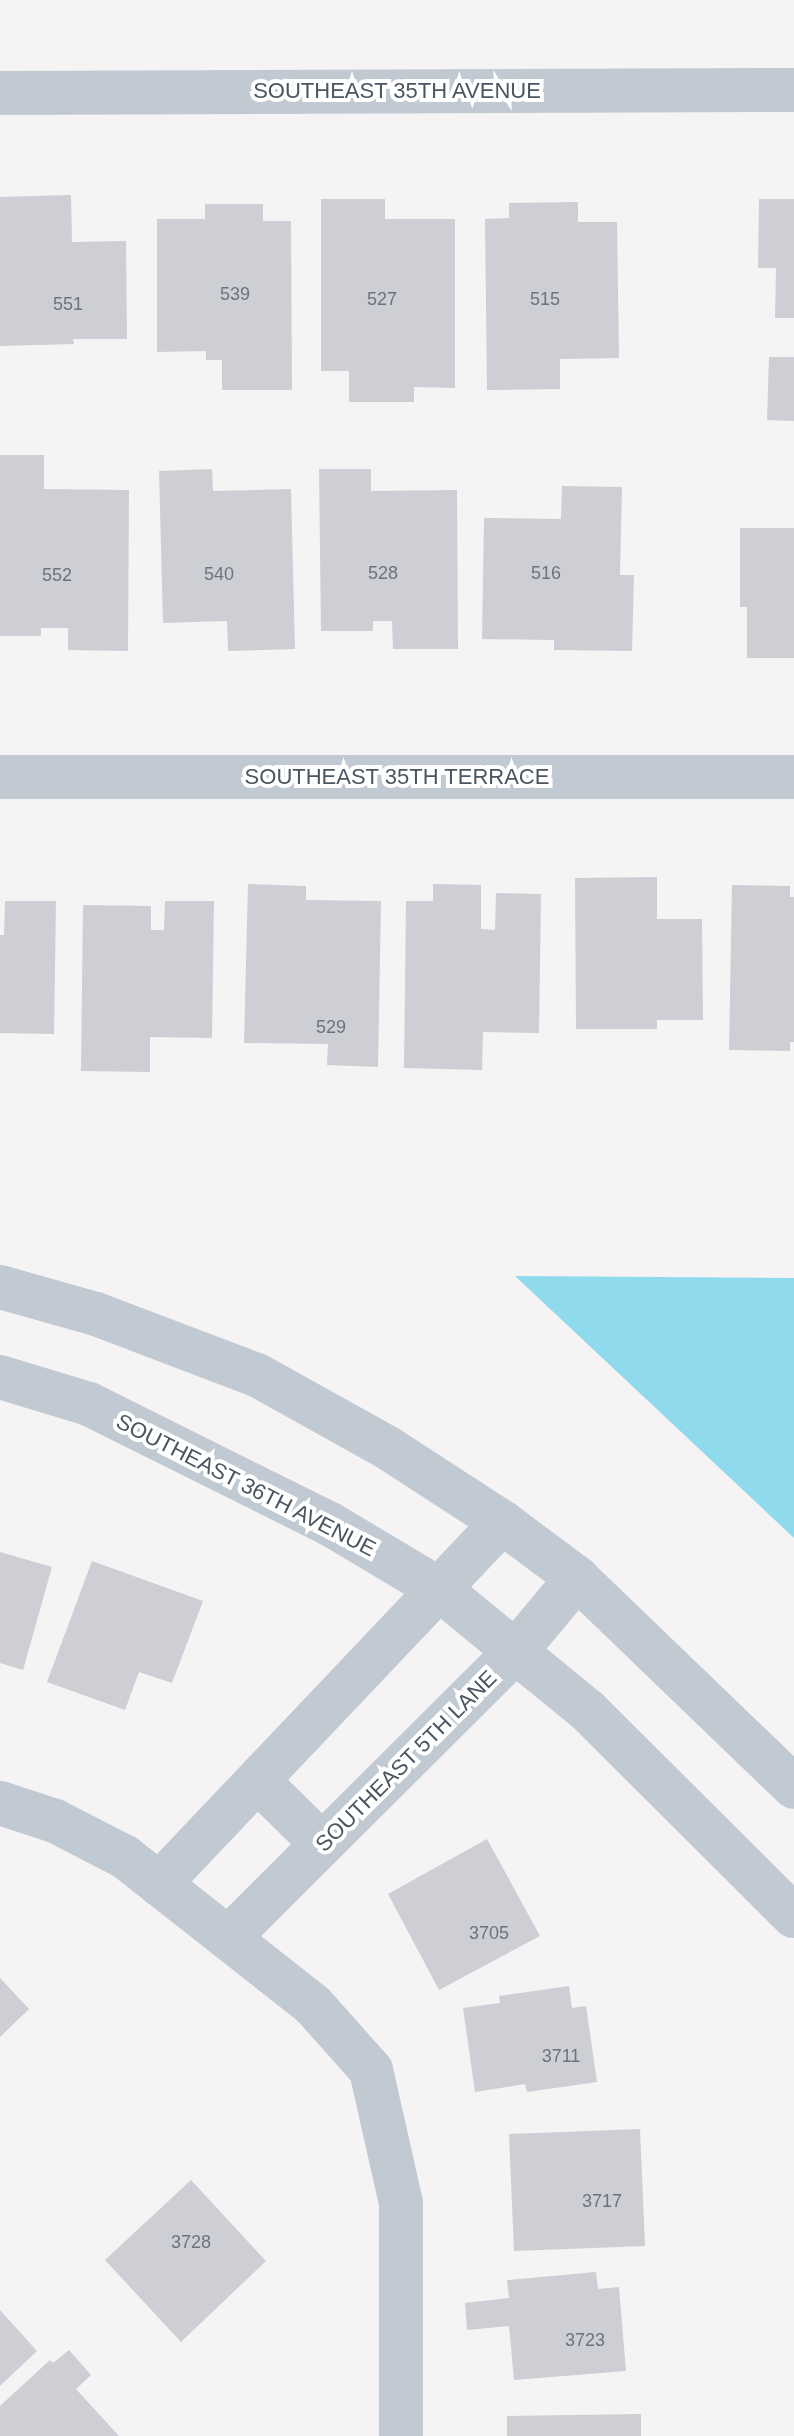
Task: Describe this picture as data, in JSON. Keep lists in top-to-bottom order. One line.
{"streets":{"street":["SOUTHEAST 35TH AVENUE","SOUTHEAST 35TH TERRACE","SOUTHEAST 36TH AVENUE","SOUTHEAST 5TH LANE"]},"crossings":[["SOUTHEAST 36TH AVENUE","SOUTHEAST 5TH LANE"]],"house_numbers":["539","527","515","551","528","516","540","552","529","3705","3711","3717","3728","3723"]}
